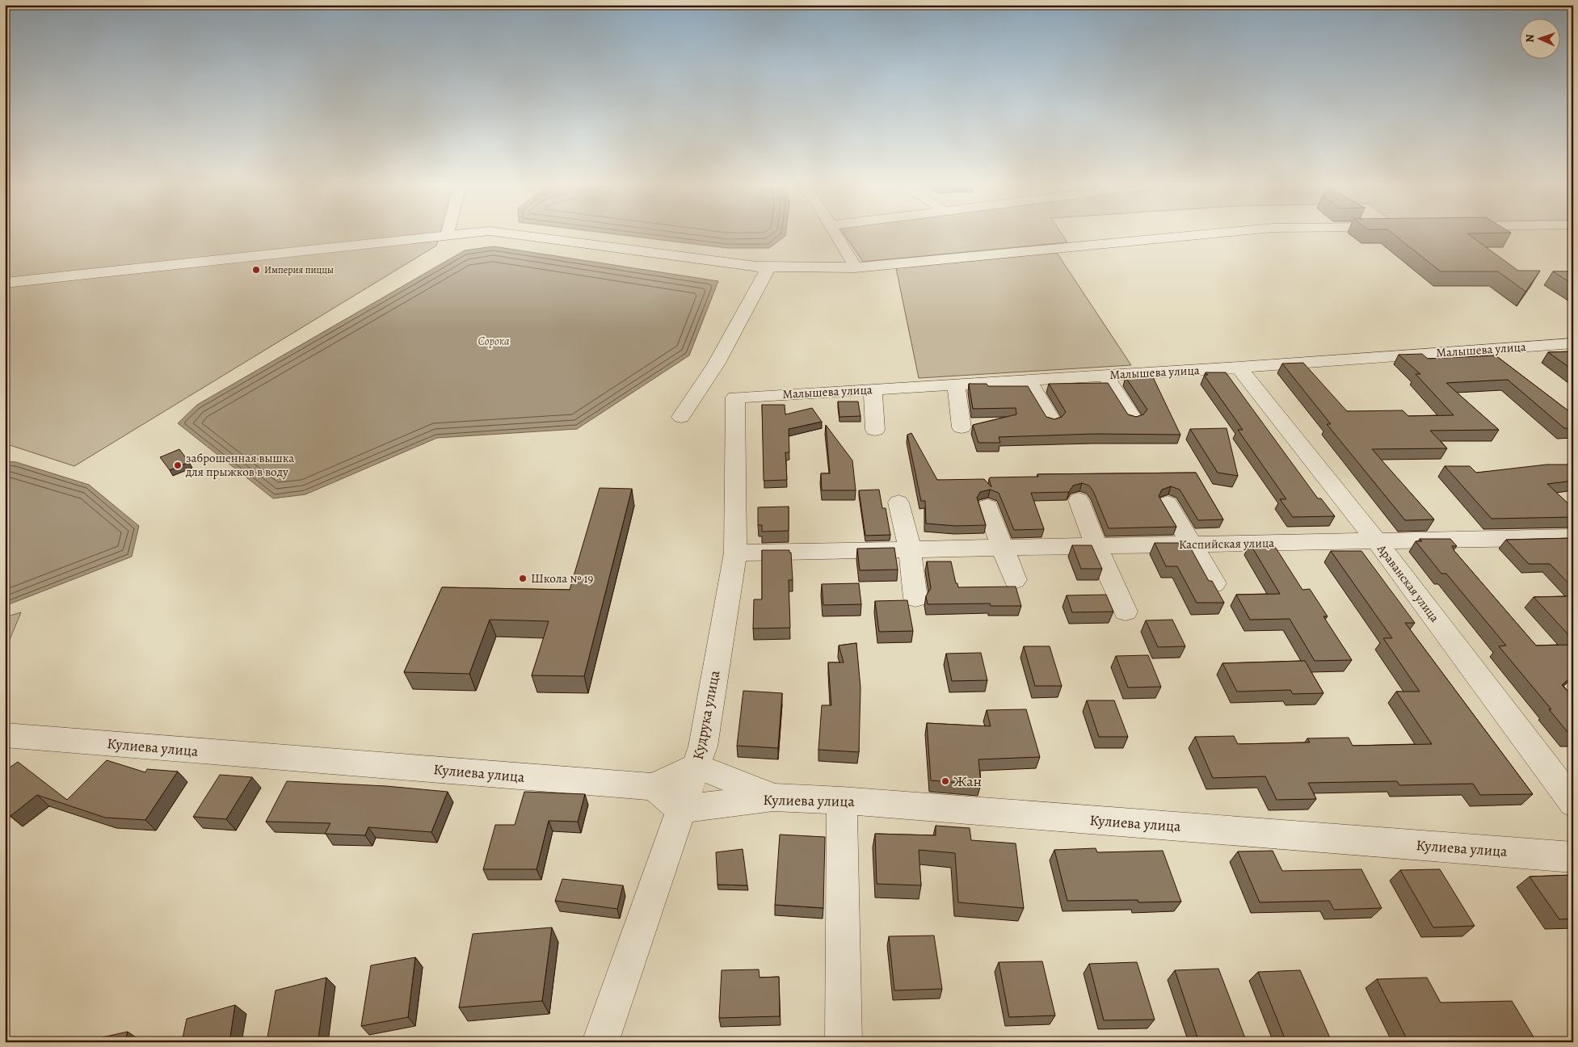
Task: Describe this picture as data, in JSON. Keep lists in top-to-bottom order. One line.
{"streets":{"street":["Малышева улица","Каспийская улица","Араванская улица","Кудрука улица","Кулиева улица"]},"crossings":[["Малышева улица","Араванская улица"],["Малышева улица","Кудрука улица"],["Каспийская улица","Араванская улица"],["Каспийская улица","Кудрука улица"],["Кудрука улица","Кулиева улица"]],"water":["Сорока"],"places":["Империя пиццы","заброшенная вышка для прыжков в воду","Школа № 19","Жан"],"north":"left"}
